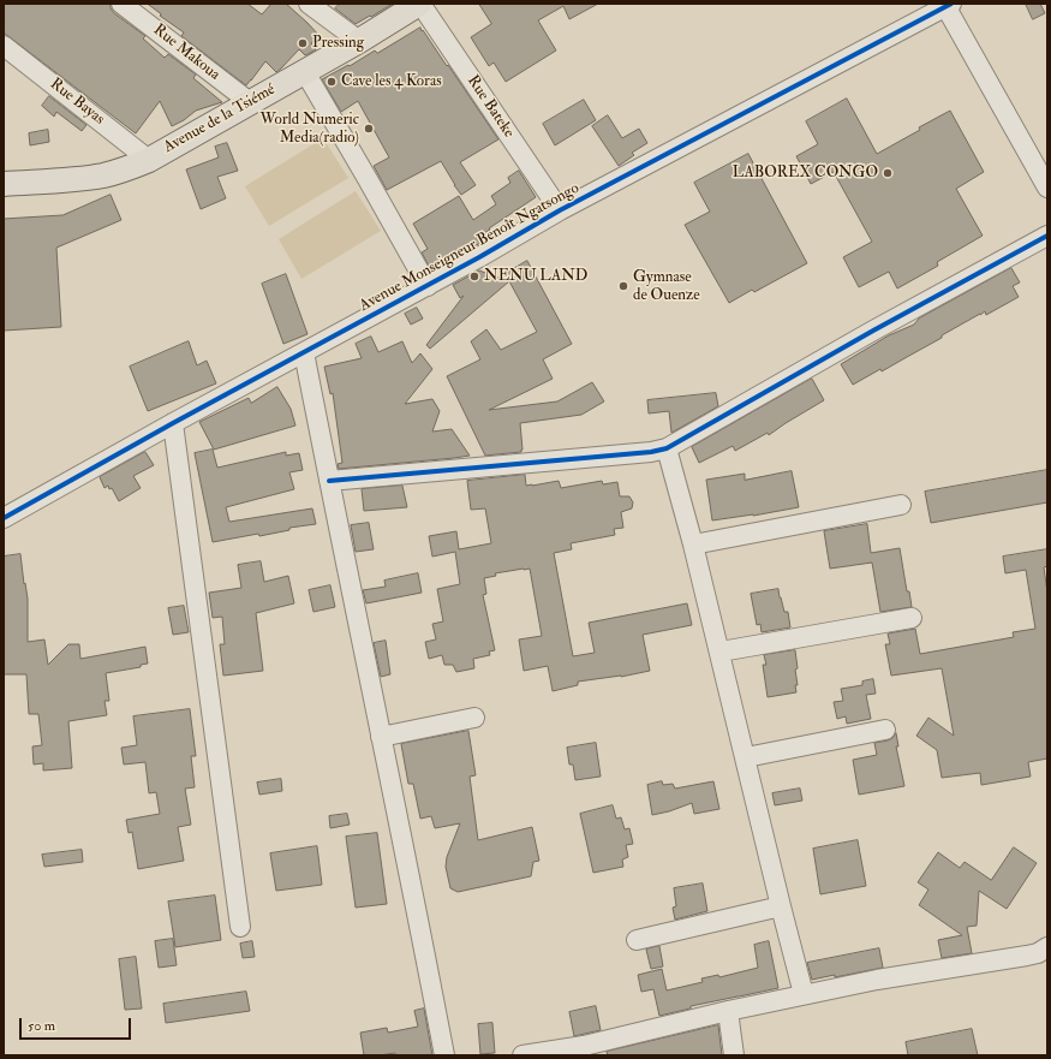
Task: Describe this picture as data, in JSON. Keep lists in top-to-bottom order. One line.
{"streets":{"main road":["Avenue de la Tsiémé"],"street":["Rue Makoua","Rue Bayas","Rue Bateke","Avenue Monseigneur Benoît Ngatsongo"]},"crossings":[["Rue Makoua","Avenue de la Tsiémé"],["Rue Bayas","Avenue de la Tsiémé"],["Rue Bateke","Avenue de la Tsiémé"],["Rue Bateke","Avenue Monseigneur Benoît Ngatsongo"]],"places":["Pressing","Cave les 4 Koras","World Numeric Media(radio)","LABOREX CONGO","NENU LAND","Gymnase de Ouenze"],"scale_bar":"50 m"}
